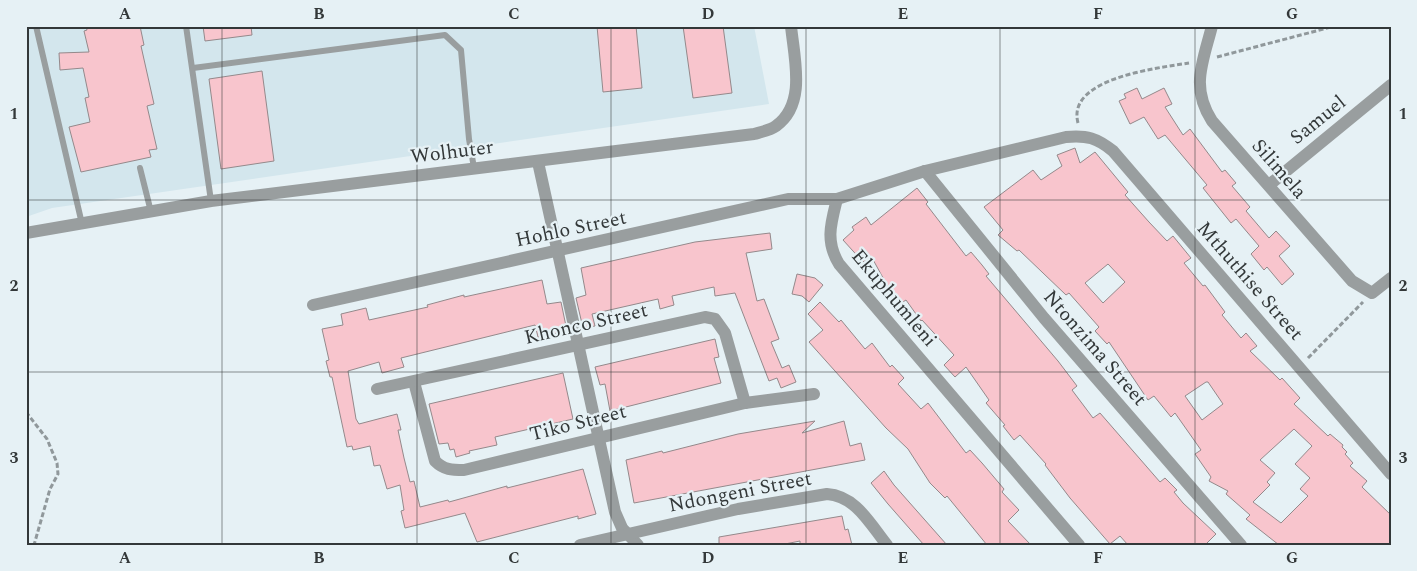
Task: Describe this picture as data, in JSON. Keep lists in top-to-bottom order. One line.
{"streets":{"street":["Samuel","Wolhuter","Silimela","Hohlo Street","Mthuthise Street","Ekuphumleni","Khonco Street","Ntonzima Street","Tiko Street","Ndongeni Street"]},"crossings":[["Samuel","Silimela"],["Hohlo Street","Ekuphumleni"],["Mthuthise Street","Ntonzima Street"],["Khonco Street","Tiko Street"]],"grid":{"columns":["A","B","C","D","E","F","G"],"rows":["1","2","3"]}}
